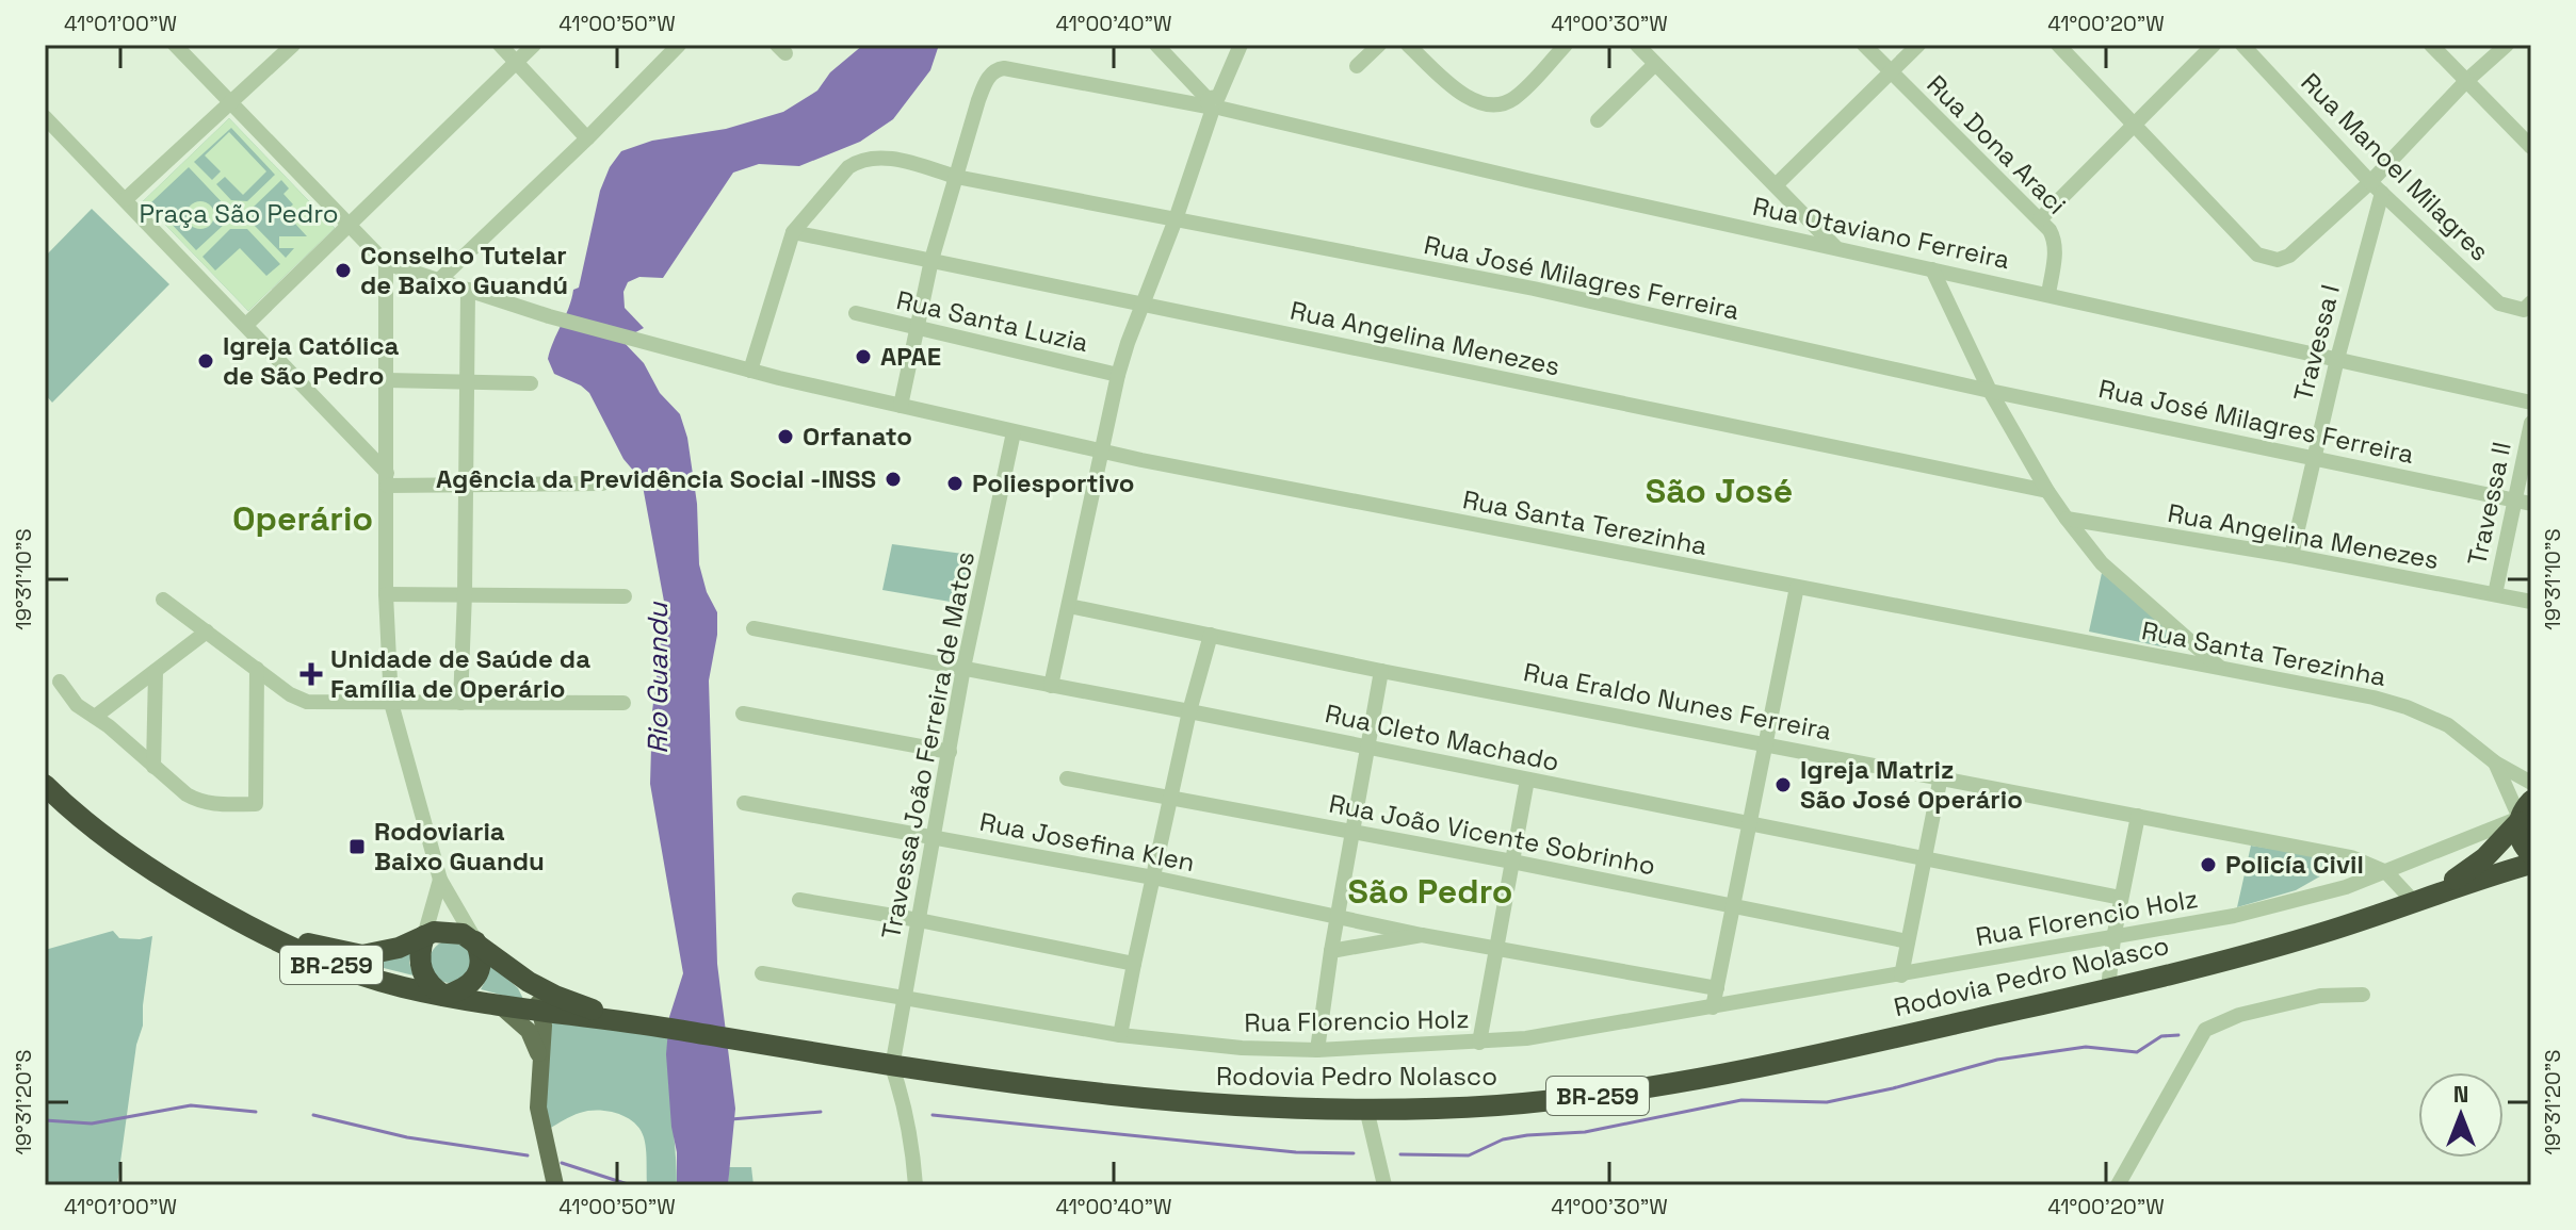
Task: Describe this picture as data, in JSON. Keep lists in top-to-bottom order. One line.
{"streets":{"highway":["BR-259","Rodovia Pedro Nolasco"],"street":["Rua Dona Araci","Rua Manoel Milagres","Rua Otaviano Ferreira","Rua José Milagres Ferreira","Rua Santa Luzia","Rua Angelina Menezes","Travessa I","Travessa II","Rua Santa Terezinha","Rua Eraldo Nunes Ferreira","Rua Cleto Machado","Travessa João Ferreira de Matos","Rua João Vicente Sobrinho","Rua Josefina Klen","Rua Florencio Holz"]},"crossings":[["Rua Dona Araci","Rua Otaviano Ferreira"],["Rua Manoel Milagres","Travessa I"],["Rua Otaviano Ferreira","Rua José Milagres Ferreira"],["Rua Otaviano Ferreira","Travessa I"],["Rua José Milagres Ferreira","Rua Angelina Menezes"],["Rua José Milagres Ferreira","Travessa I"],["Rua José Milagres Ferreira","Travessa II"],["Rua José Milagres Ferreira","Rua Santa Terezinha"],["Rua Angelina Menezes","Travessa I"],["Rua Angelina Menezes","Travessa II"],["Rua Santa Terezinha","Travessa João Ferreira de Matos"],["Rua Eraldo Nunes Ferreira","Rua Florencio Holz"],["Rua Eraldo Nunes Ferreira","Rodovia Pedro Nolasco"],["Rua Cleto Machado","Travessa João Ferreira de Matos"],["Travessa João Ferreira de Matos","Rua Josefina Klen"],["Travessa João Ferreira de Matos","Rua Florencio Holz"],["Travessa João Ferreira de Matos","Rodovia Pedro Nolasco"],["Rua Florencio Holz","Rodovia Pedro Nolasco"]],"districts":["São José","Operário","São Pedro"],"water":["Rio Guandu"],"parks":["Praça São Pedro"],"places":{"other":["Conselho Tutelar de Baixo Guandú","APAE","Igreja Católica de São Pedro","Orfanato","Agência da Previdência Social -INSS","Poliesportivo","Igreja Matriz São José Operário","Policía Civil"],"health":["Unidade de Saúde da Família de Operário"],"transit":["Rodoviaria Baixo Guandu"]},"north":"top","coordinates":["41°01'00\"W","41°00'50\"W","41°00'40\"W","41°00'30\"W","41°00'20\"W","19°31'10\"S","19°31'20\"S"]}
